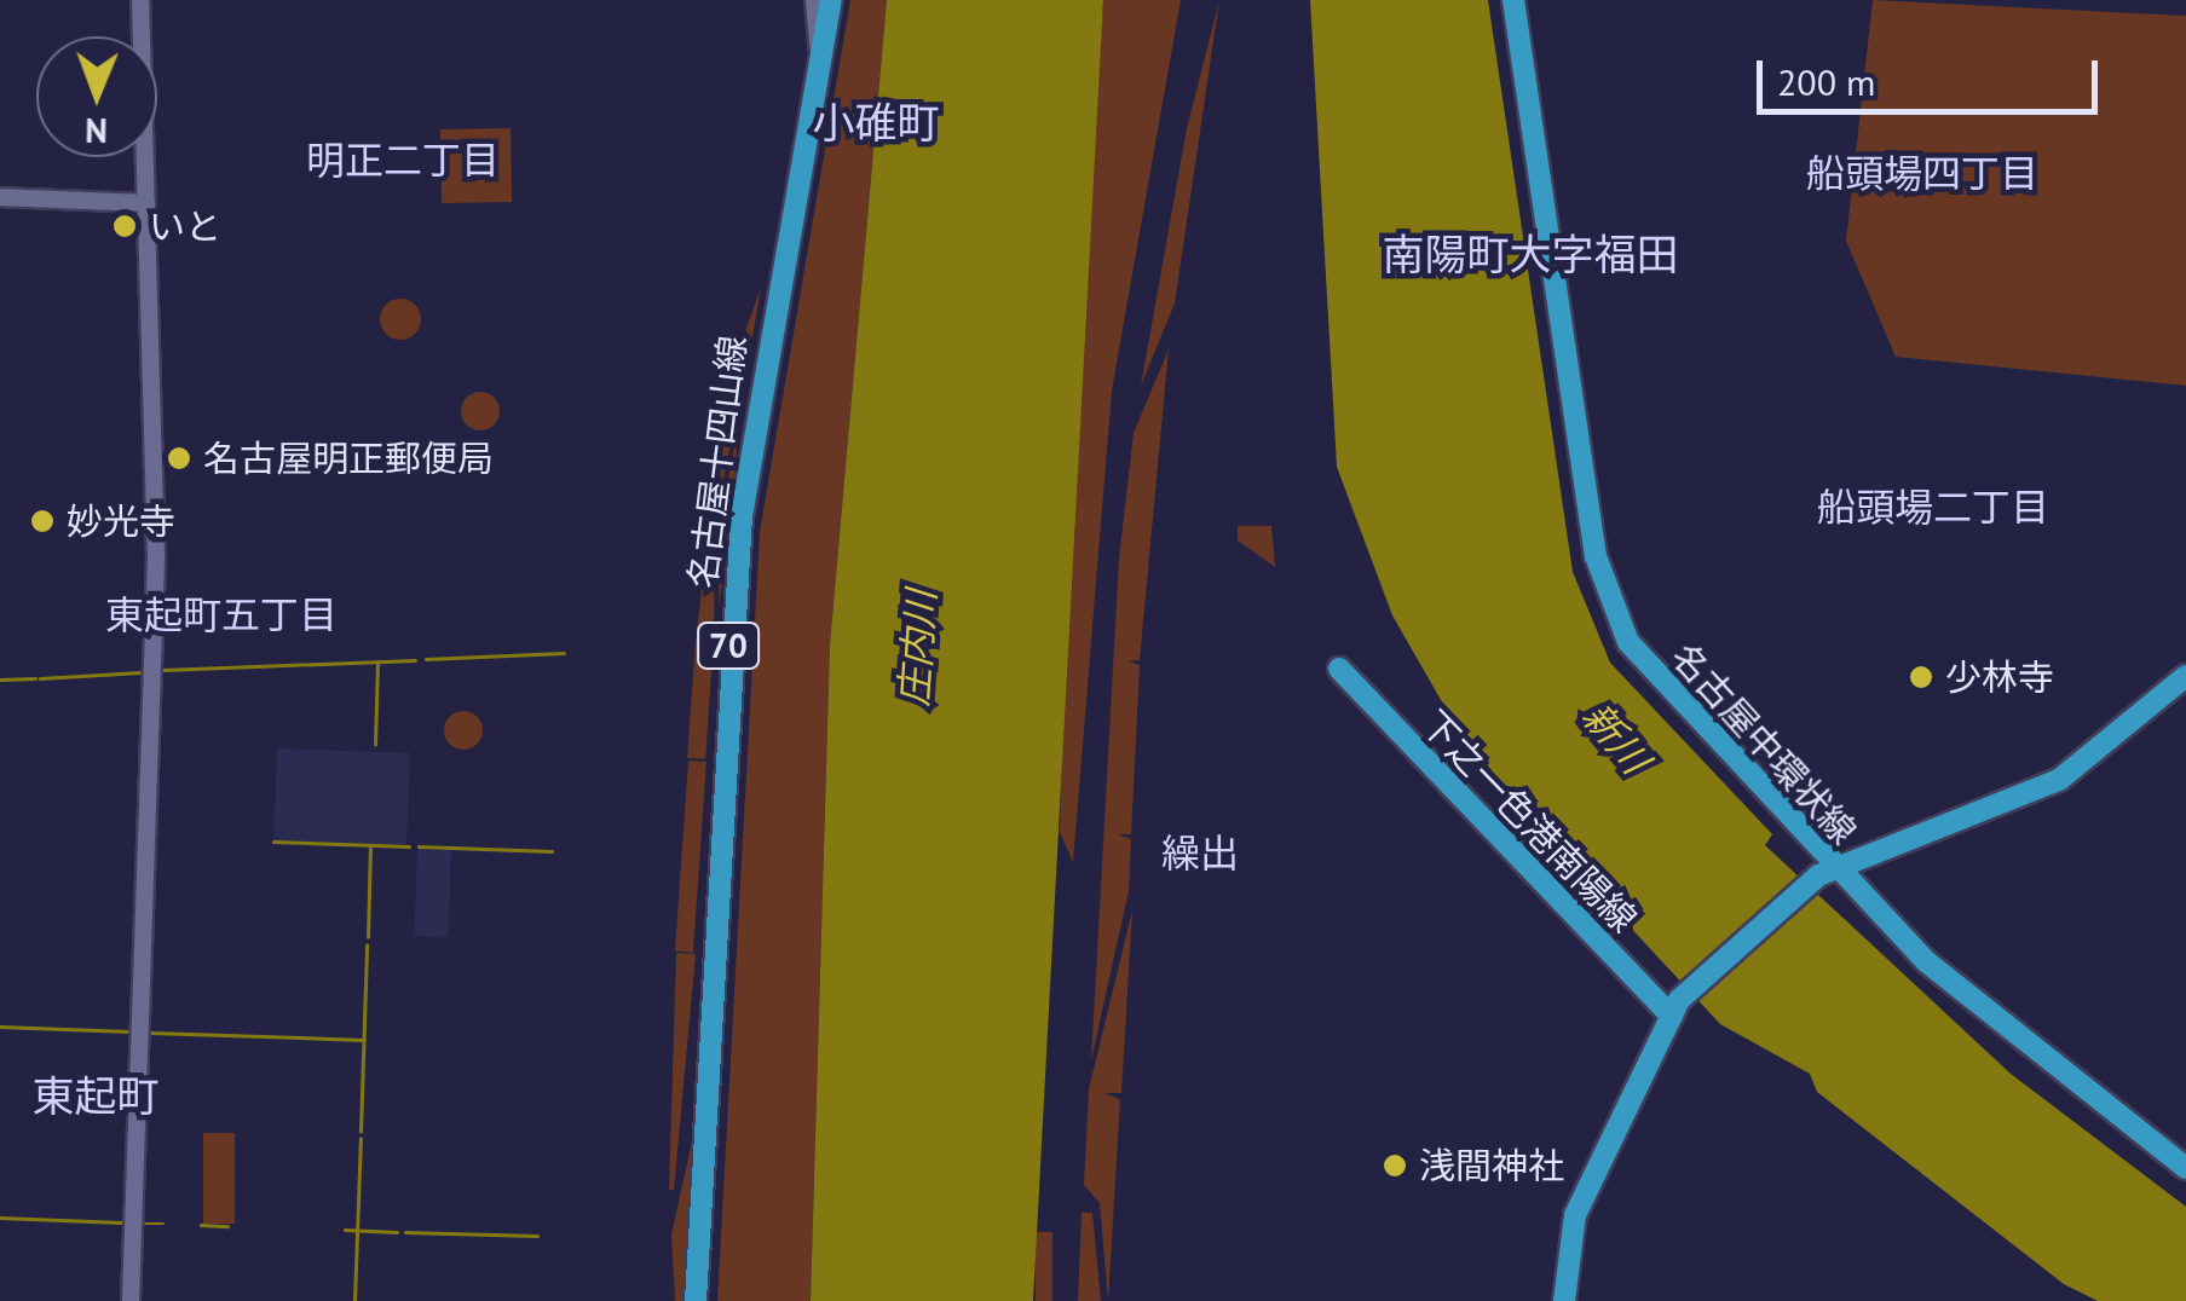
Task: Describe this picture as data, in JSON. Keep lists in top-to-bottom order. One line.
{"streets":{"main road":["名古屋十四山線","70","名古屋中環状線","下之一色港南陽線"]},"districts":["小碓町","明正二丁目","船頭場四丁目","南陽町大字福田","船頭場二丁目","東起町五丁目","繰出","東起町"],"water":["庄内川","新川"],"places":["いと","名古屋明正郵便局","妙光寺","少林寺","浅間神社"],"scale_bar":"200 m","north":"bottom"}
